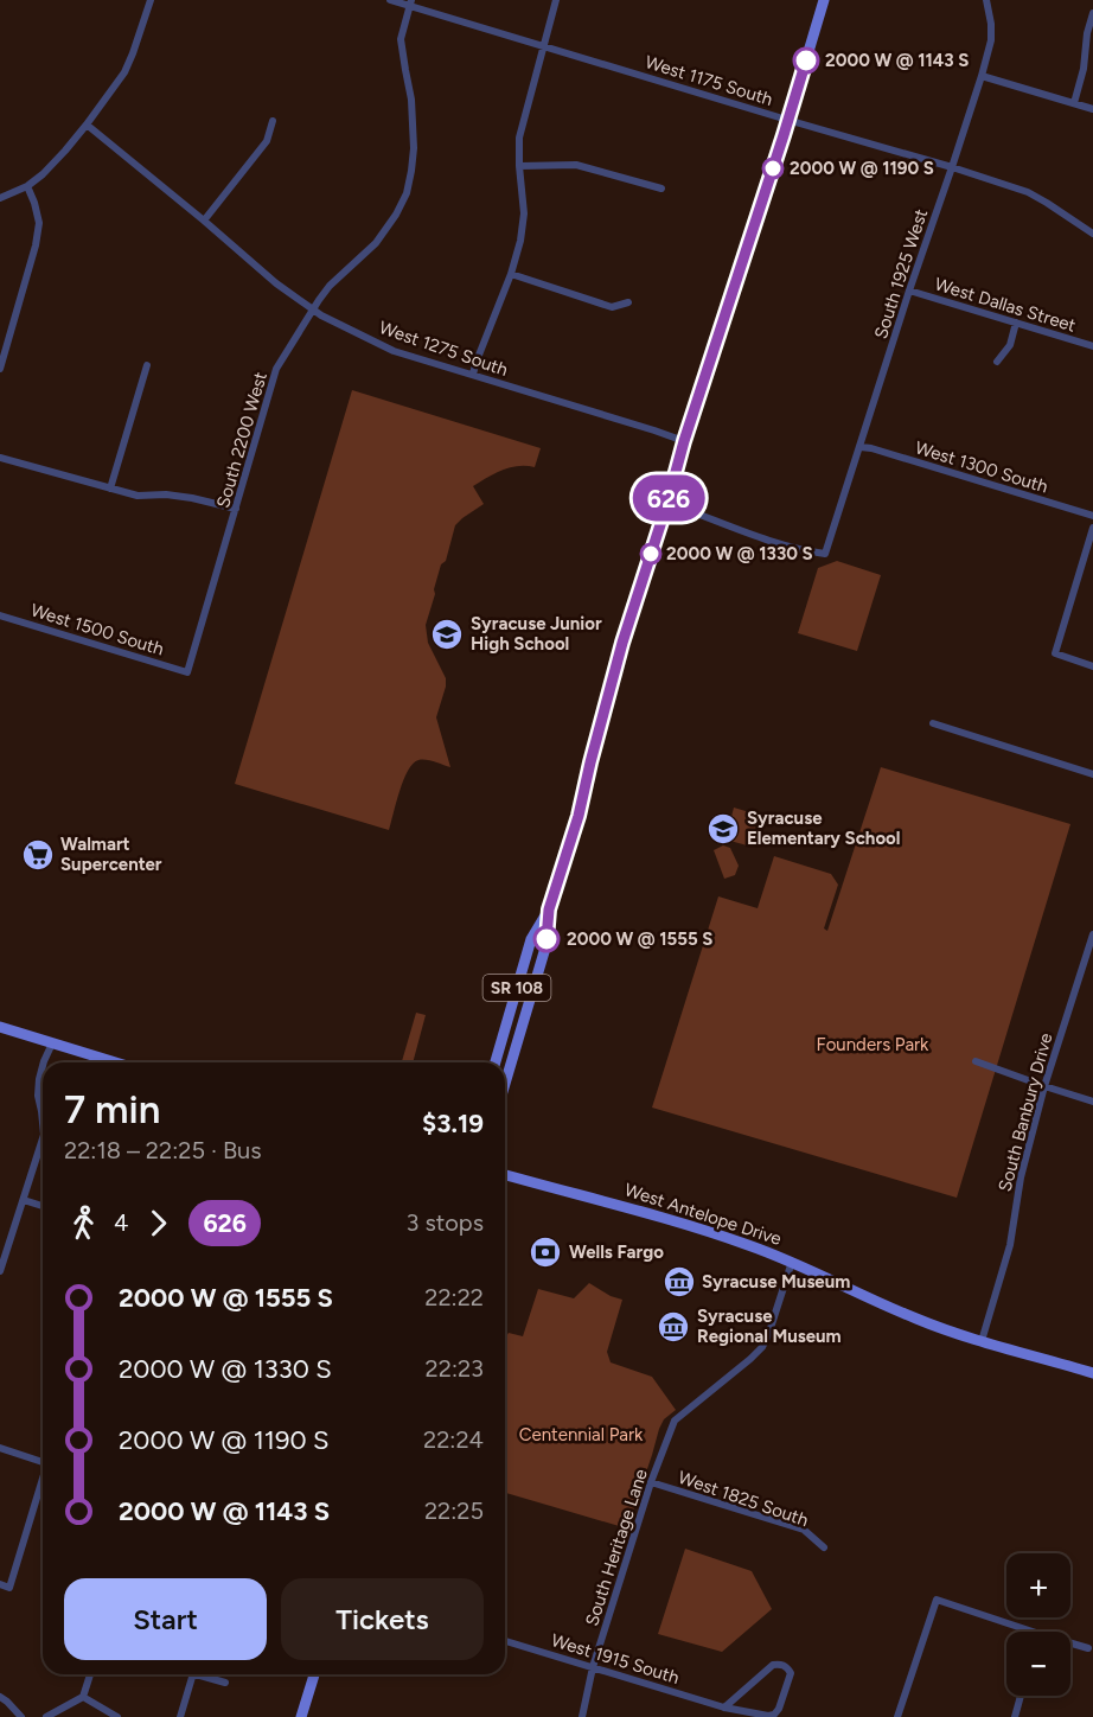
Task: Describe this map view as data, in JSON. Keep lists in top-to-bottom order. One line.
{"streets":{"main road":["SR 108","West Antelope Drive"],"street":["West 1175 South","South 1925 West","West Dallas Street","West 1275 South","South 2200 West","West 1300 South","West 1500 South","South Banbury Drive","West 1825 South","South Heritage Lane","West 1915 South"]},"crossings":[["West 1175 South","South 1925 West"],["West 1175 South","South 2200 West"],["West 1175 South","SR 108"],["South 1925 West","West Dallas Street"],["South 1925 West","West 1300 South"],["South 1925 West","SR 108"],["West 1275 South","South 2200 West"],["West 1275 South","SR 108"],["South 2200 West","West 1500 South"],["South Banbury Drive","West Antelope Drive"],["West Antelope Drive","South Heritage Lane"],["West 1825 South","South Heritage Lane"],["South Heritage Lane","West 1915 South"]],"parks":["Founders Park","Centennial Park"],"places":{"other":["2000 W @ 1143 S","2000 W @ 1190 S","2000 W @ 1330 S","2000 W @ 1555 S"],"school or university":["Syracuse Junior High School","Syracuse Elementary School"],"supermarket":["Walmart Supercenter"],"bank":["Wells Fargo"],"museum":["Syracuse Museum","Syracuse Regional Museum"]},"lines":["bus line 626"],"page":{"on_map":"626","heading":["7 min","22:18 – 22:25 · Bus","$3.19"],"legs":["4","626","3 stops"],"list":[{"name":"2000 W @ 1555 S","value":"22:22"},{"name":"2000 W @ 1330 S","value":"22:23"},{"name":"2000 W @ 1190 S","value":"22:24"},{"name":"2000 W @ 1143 S","value":"22:25"}],"map_buttons":["+","−"],"buttons":["Start","Tickets"]}}
